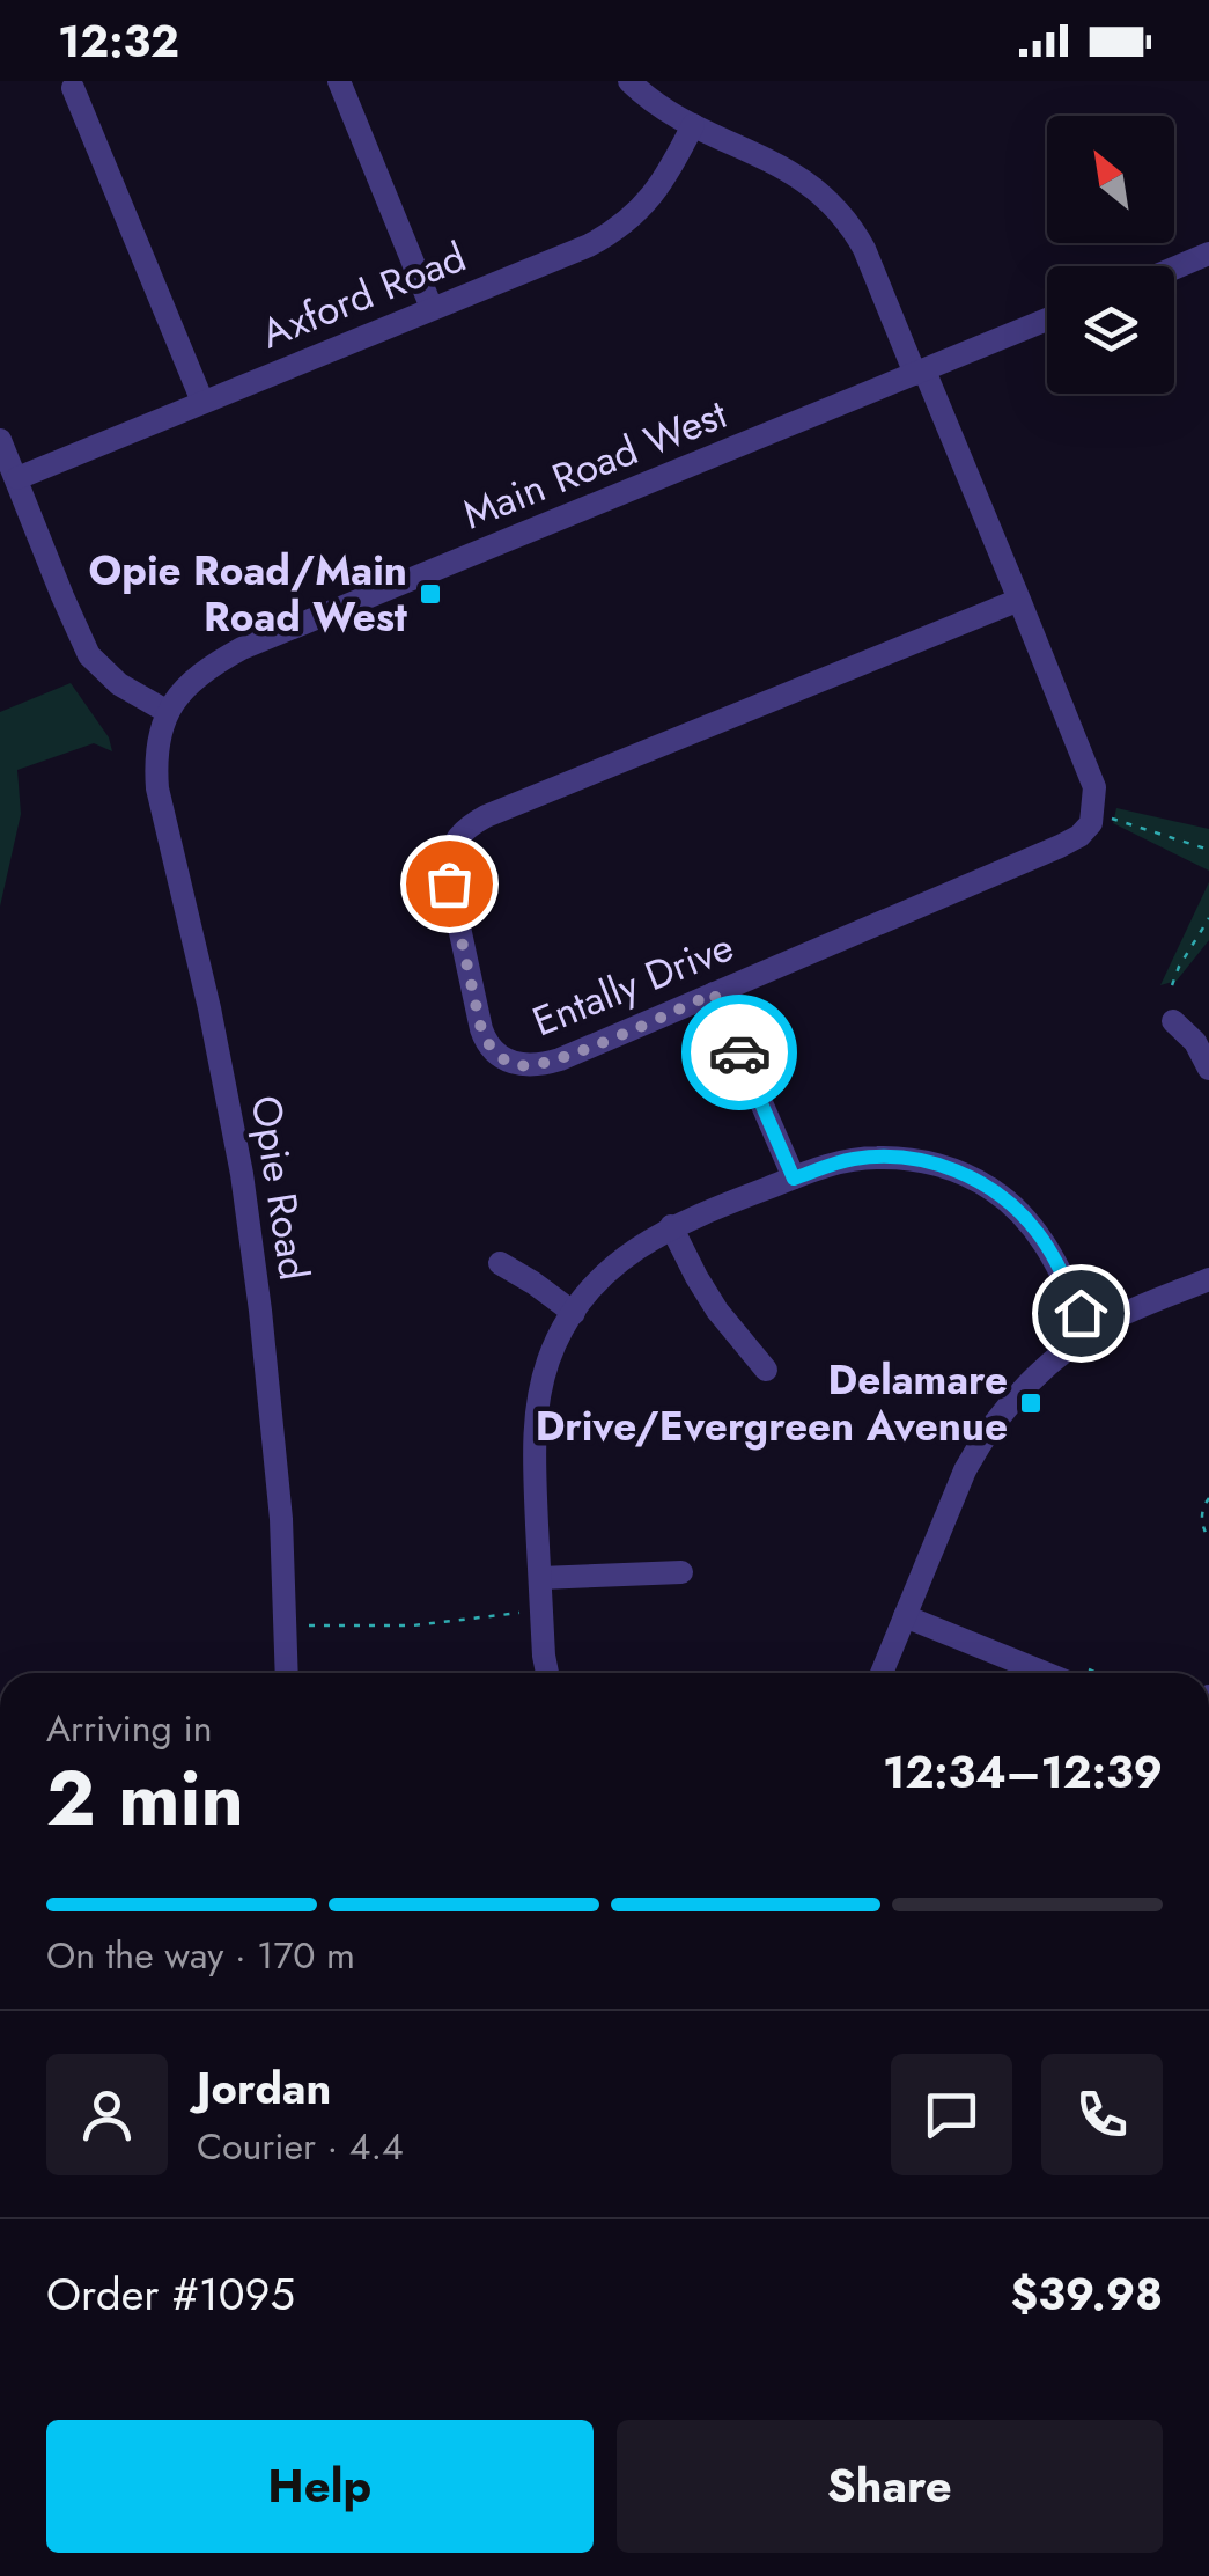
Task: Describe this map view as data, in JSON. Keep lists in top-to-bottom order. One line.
{"streets":{"street":["Axford Road","Main Road West","Entally Drive","Opie Road"]},"crossings":[["Axford Road","Entally Drive"],["Main Road West","Entally Drive"],["Main Road West","Opie Road"]],"places":{"transit":["Opie Road/Main Road West","Delamare Drive/Evergreen Avenue"]},"north":"top left","page":{"status":"12:32","heading":["2 min","Arriving in","12:34–12:39"],"panel":["Jordan","Courier · 4.4","Order #1095","$39.98"],"bar":"On the way · 170 m","buttons":["Help","Share"]}}
